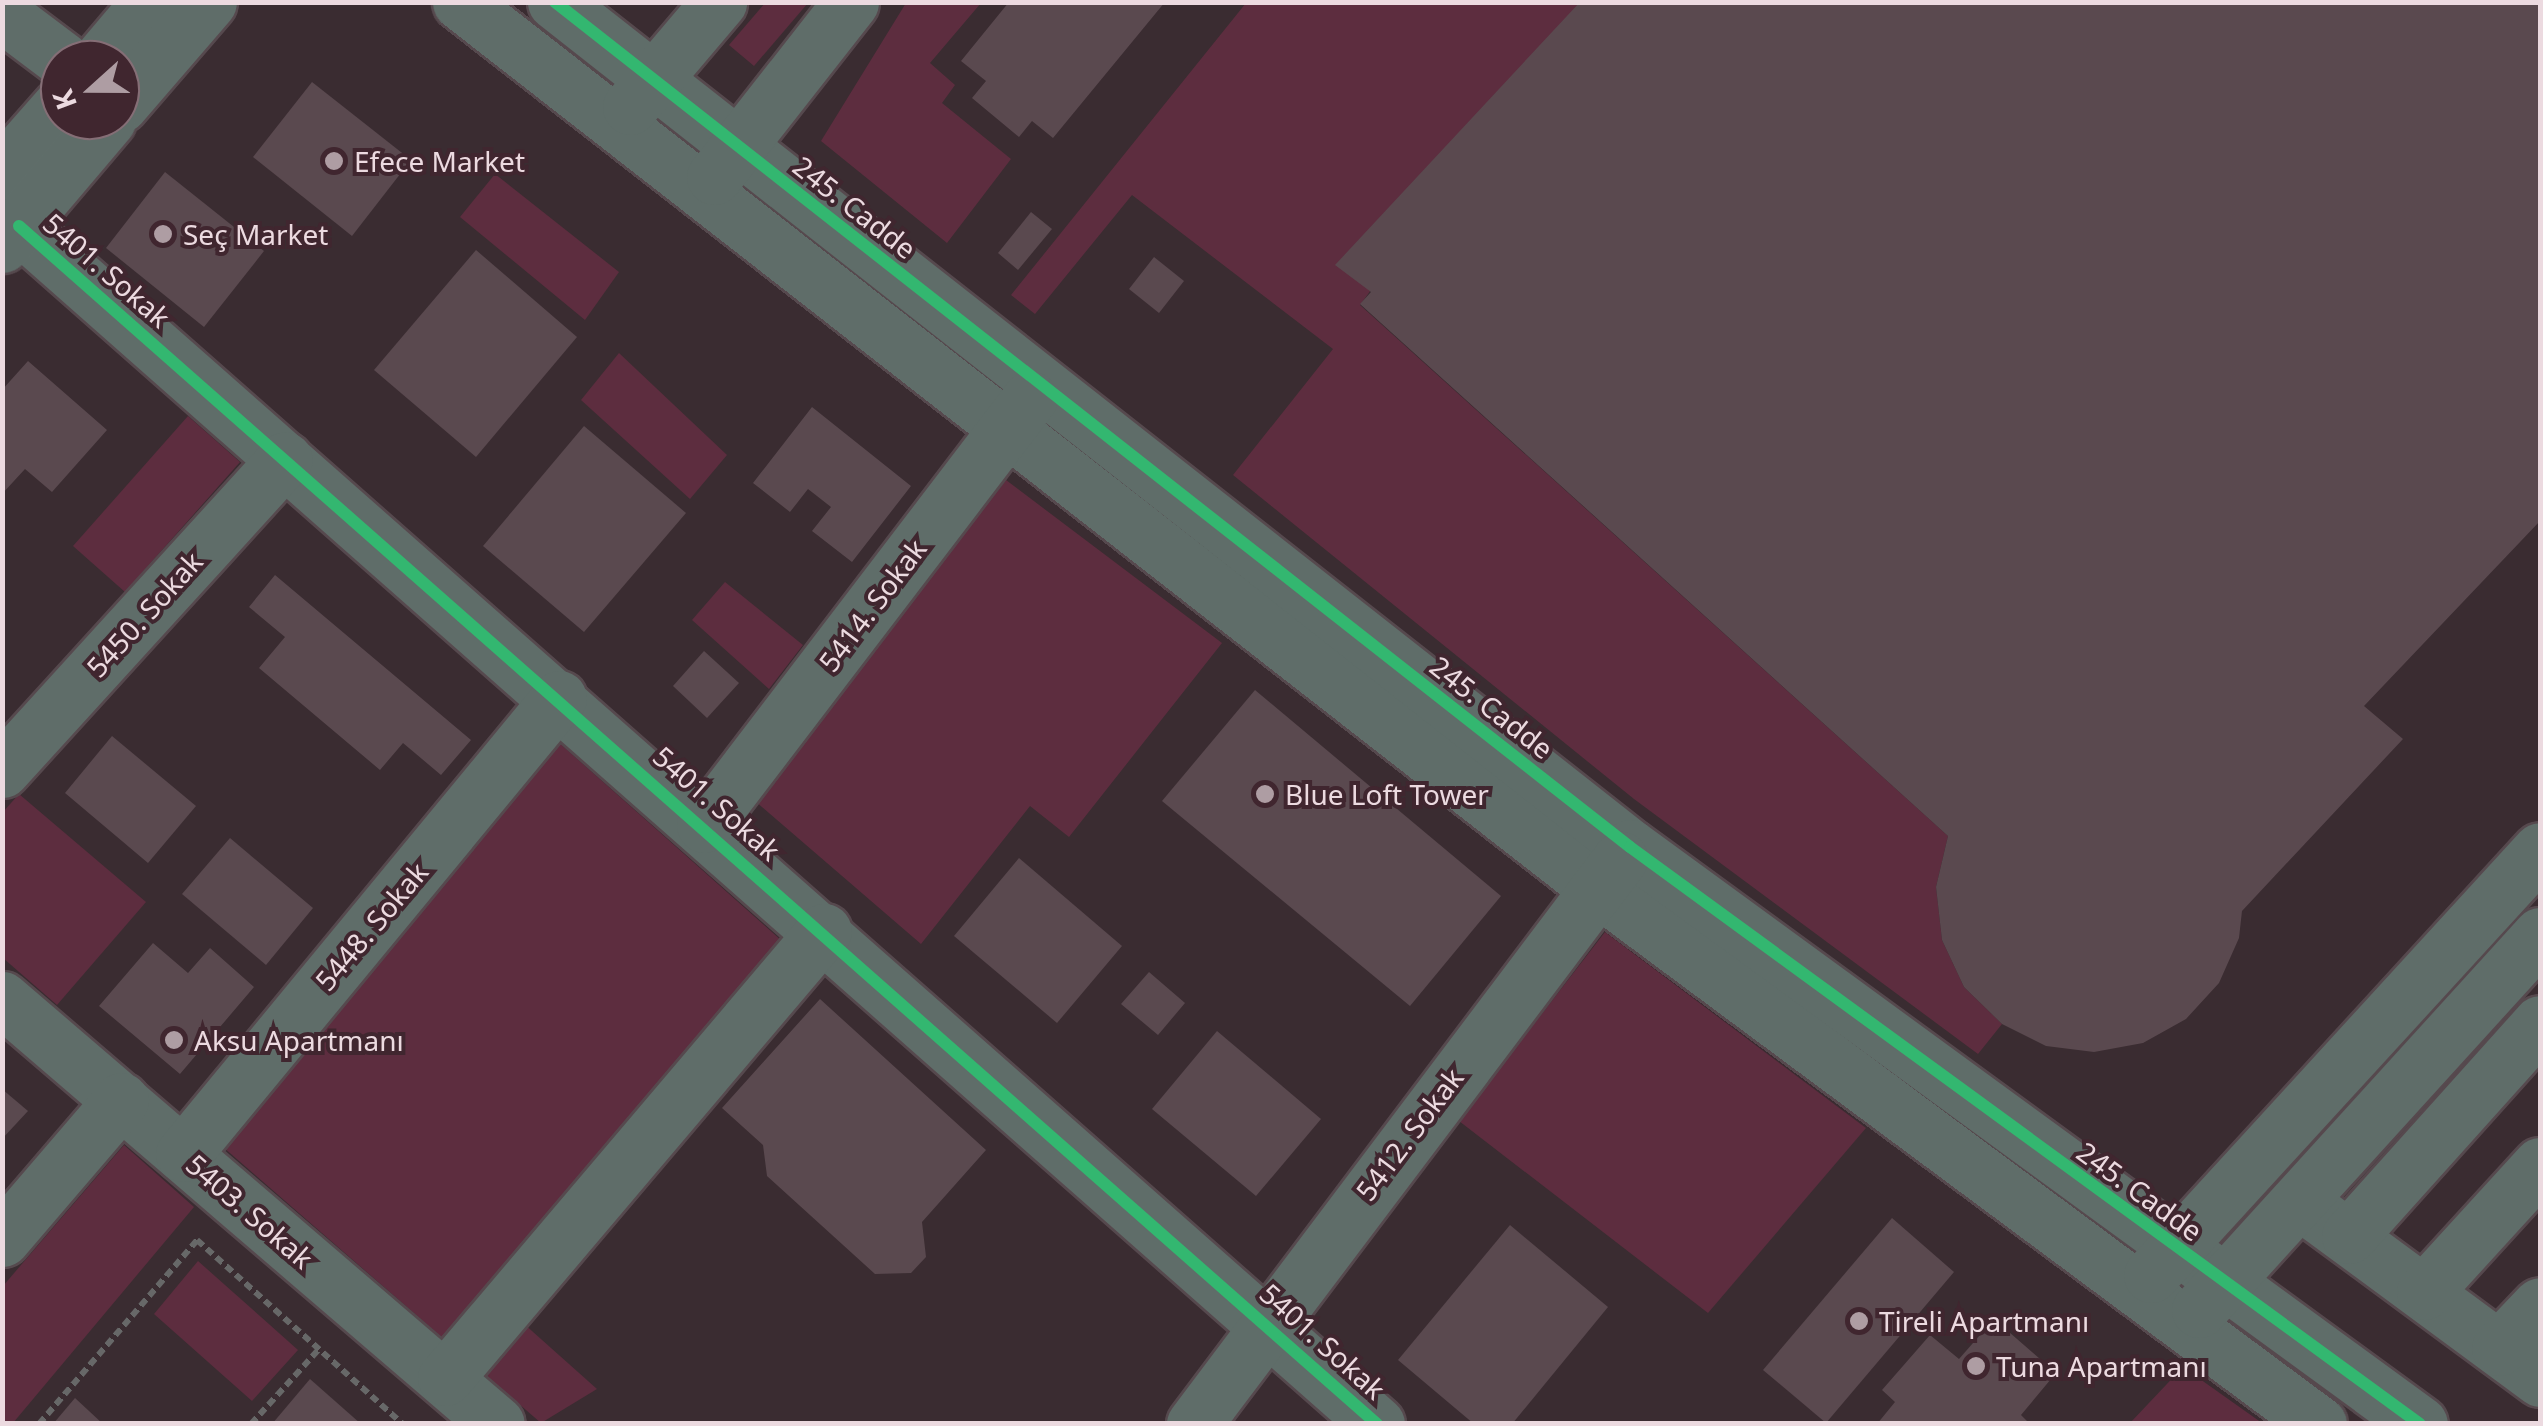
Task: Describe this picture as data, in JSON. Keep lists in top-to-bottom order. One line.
{"streets":{"street":["245. Cadde","5401. Sokak","5414. Sokak","5450. Sokak","5448. Sokak","5412. Sokak","5403. Sokak"]},"crossings":[["245. Cadde","5414. Sokak"],["245. Cadde","5412. Sokak"],["5401. Sokak","5414. Sokak"],["5401. Sokak","5450. Sokak"],["5401. Sokak","5448. Sokak"],["5401. Sokak","5412. Sokak"],["5448. Sokak","5403. Sokak"]],"places":["Efece Market","Seç Market","Blue Loft Tower","Aksu Apartmanı","Tireli Apartmanı","Tuna Apartmanı"],"north":"left"}
